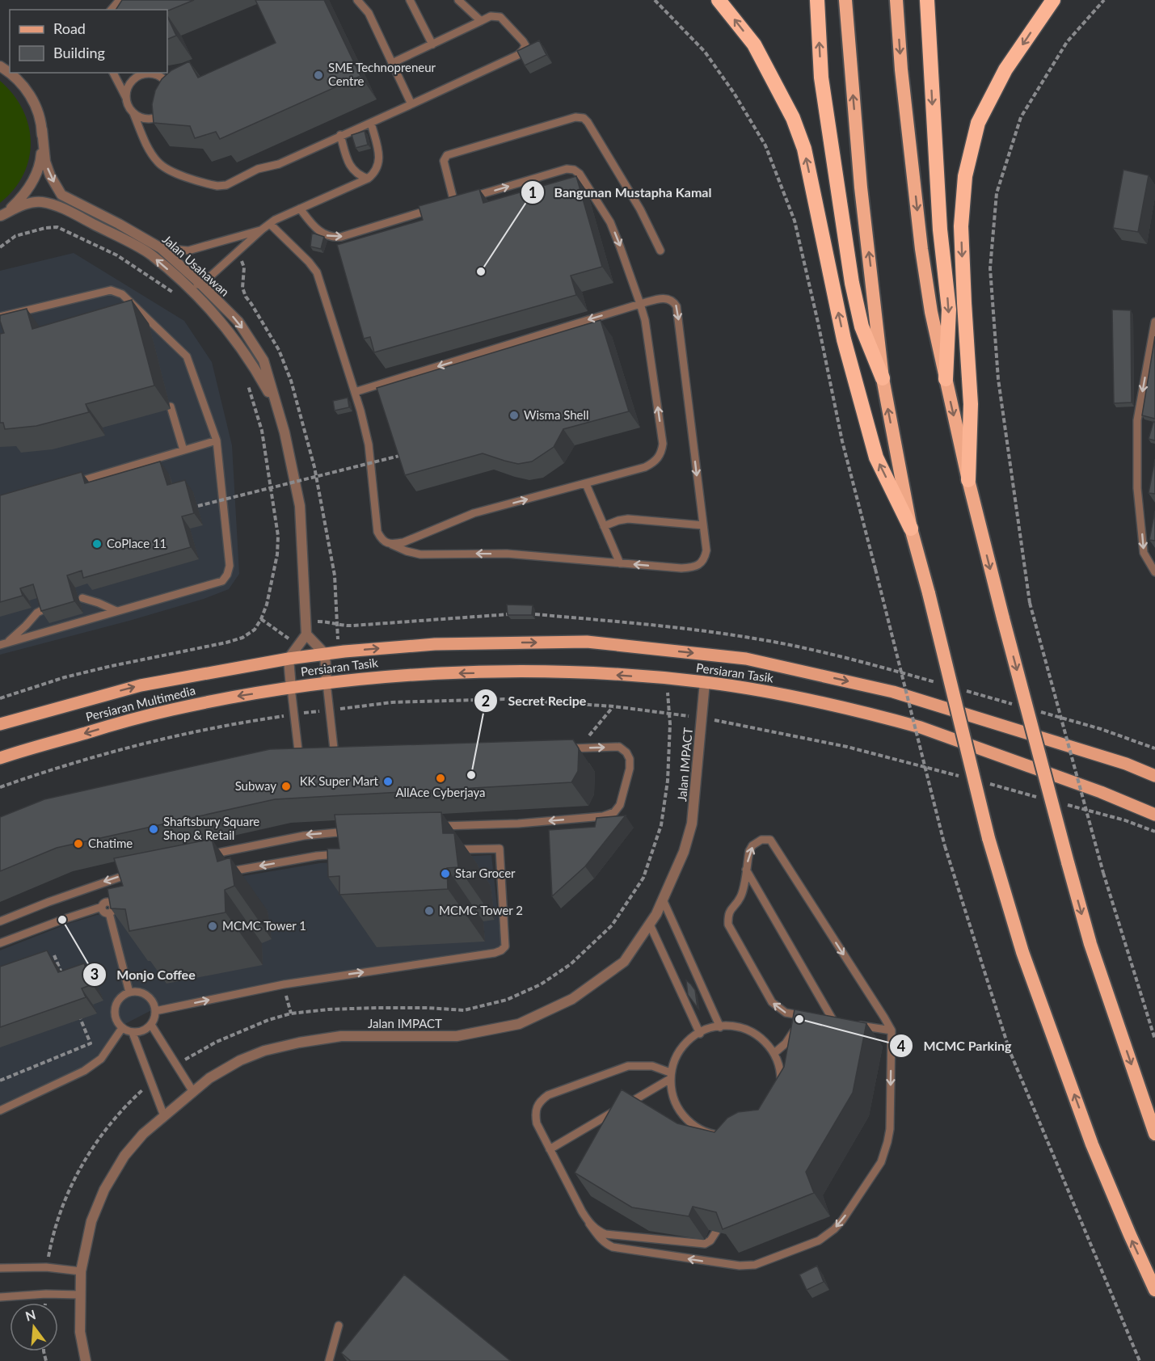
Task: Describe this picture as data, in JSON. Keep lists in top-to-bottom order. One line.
{"streets":{"main road":["Persiaran Tasik","Persiaran Multimedia"],"street":["Jalan Usahawan","Jalan IMPACT"]},"crossings":[["Persiaran Tasik","Persiaran Multimedia"],["Persiaran Tasik","Jalan IMPACT"]],"places":["SME Technopreneur Centre","Bangunan Mustapha Kamal","Wisma Shell","CoPlace 11","Secret Recipe","AllAce Cyberjaya","KK Super Mart","Subway","Shaftsbury Square Shop & Retail","Chatime","Star Grocer","MCMC Tower 2","Monjo Coffee","MCMC Tower 1","MCMC Parking"],"legend":["Road","Building"],"north":"top"}
